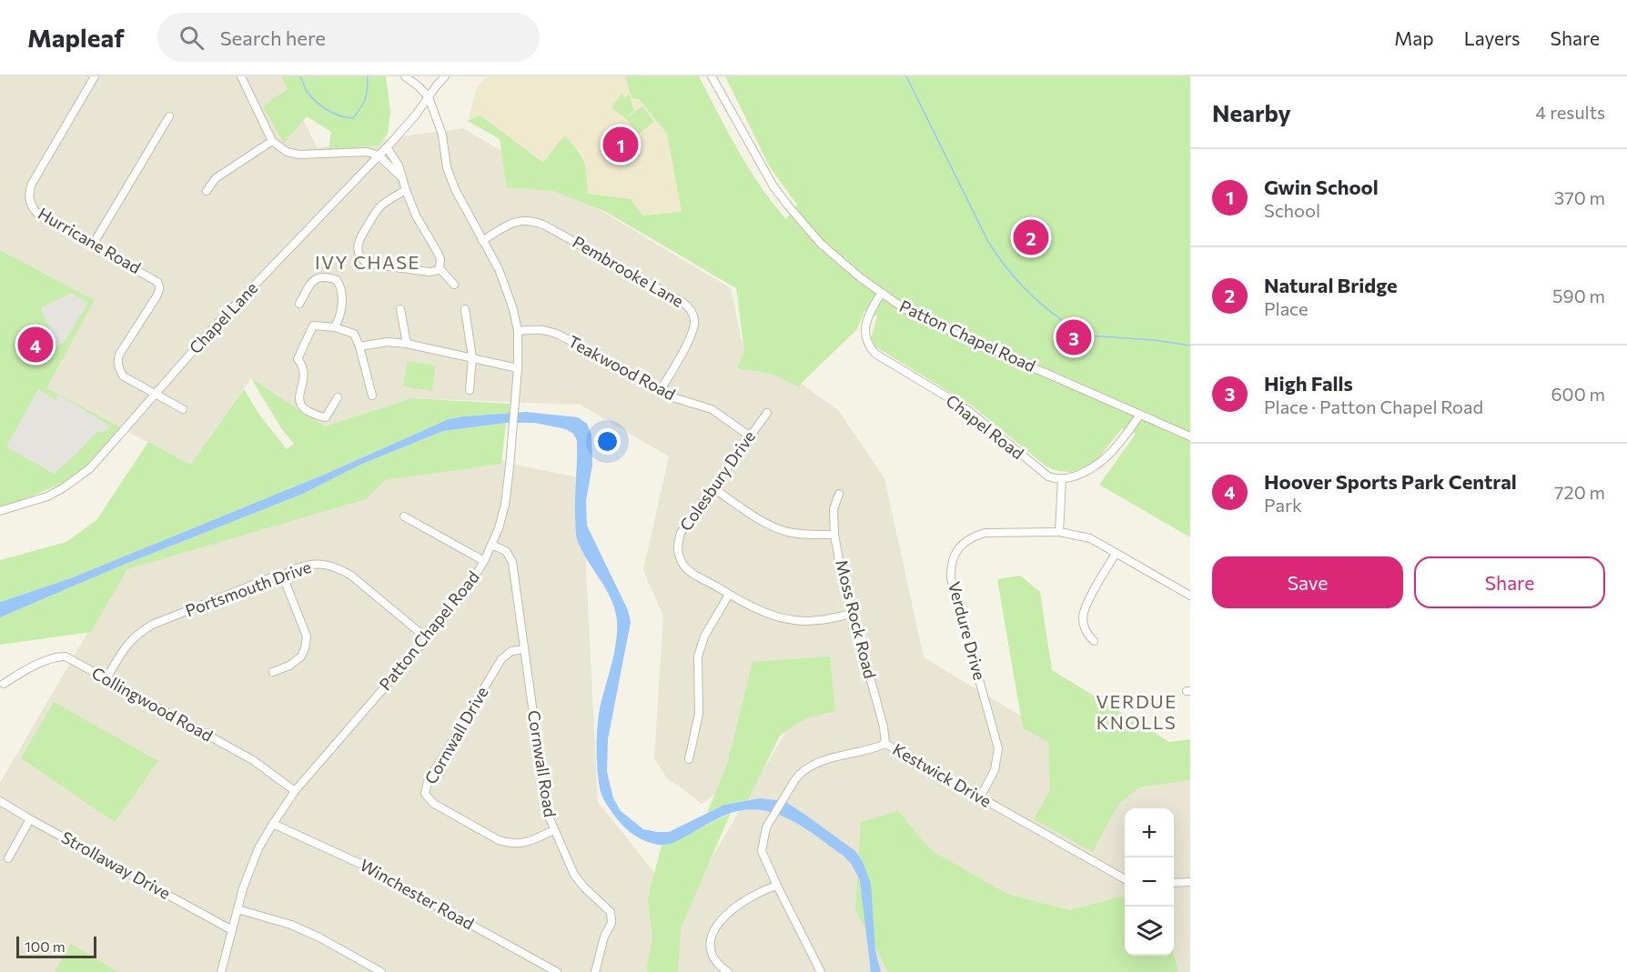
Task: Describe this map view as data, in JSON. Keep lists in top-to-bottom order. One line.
{"streets":{"street":["Hurricane Road","Pembrooke Lane","Chapel Lane","Patton Chapel Road","Teakwood Road","Chapel Road","Colesbury Drive","Portsmouth Drive","Moss Rock Road","Verdure Drive","Collingwood Road","Cornwall Drive","Cornwall Road","Kestwick Drive","Strollaway Drive","Winchester Road"]},"crossings":[["Hurricane Road","Chapel Lane"],["Pembrooke Lane","Patton Chapel Road"],["Pembrooke Lane","Teakwood Road"],["Chapel Lane","Patton Chapel Road"],["Patton Chapel Road","Teakwood Road"],["Patton Chapel Road","Chapel Road"],["Patton Chapel Road","Portsmouth Drive"],["Patton Chapel Road","Collingwood Road"],["Patton Chapel Road","Cornwall Road"],["Patton Chapel Road","Strollaway Drive"],["Patton Chapel Road","Winchester Road"],["Teakwood Road","Colesbury Drive"],["Colesbury Drive","Moss Rock Road"],["Portsmouth Drive","Collingwood Road"],["Moss Rock Road","Kestwick Drive"],["Verdure Drive","Kestwick Drive"],["Cornwall Drive","Cornwall Road"]],"districts":["IVY CHASE","VERDUE KNOLLS"],"scale_bar":"100 m","page":{"header":"Mapleaf","search":"Search here","nav":["Map","Layers","Share"],"heading":["Nearby","4 results"],"pins":["1","2","3","4"],"list":[{"mark":"1","name":"Gwin School","note":"School","value":"370 m"},{"mark":"2","name":"Natural Bridge","note":"Place","value":"590 m"},{"mark":"3","name":"High Falls","note":"Place · Patton Chapel Road","value":"600 m"},{"mark":"4","name":"Hoover Sports Park Central","note":"Park","value":"720 m"}],"buttons":["Save","Share"],"map_buttons":["+","−"],"scale":"100 m"}}
